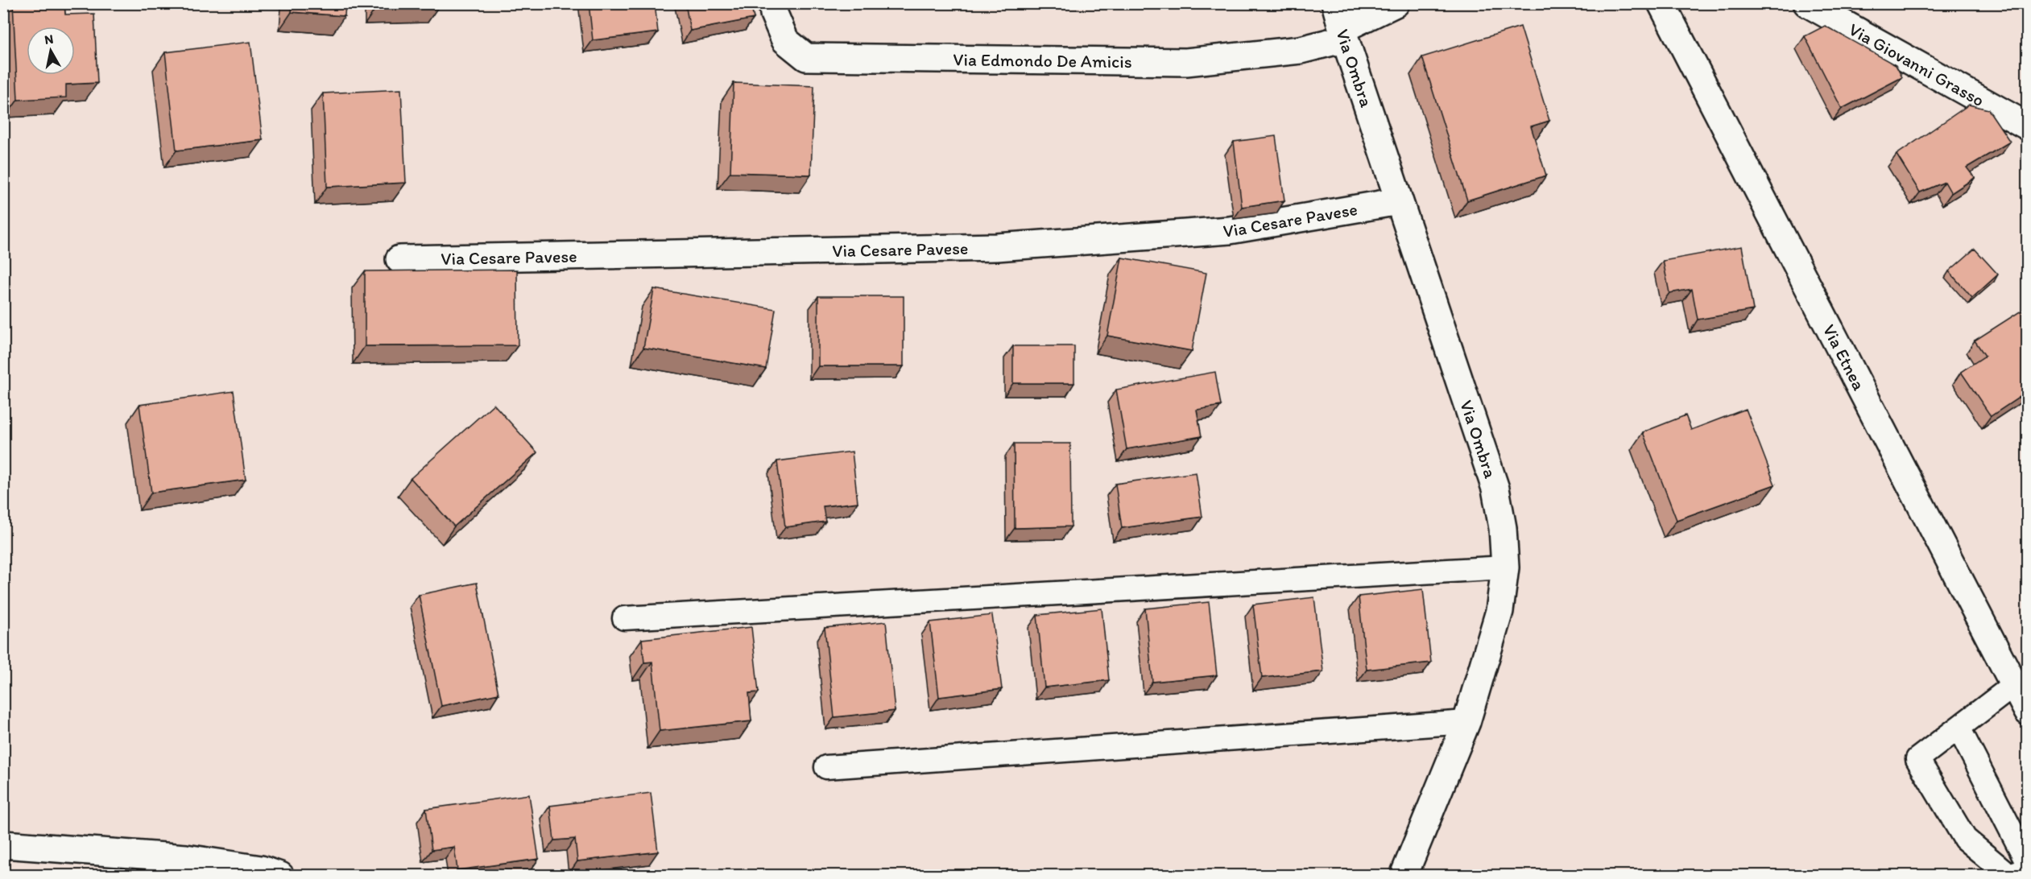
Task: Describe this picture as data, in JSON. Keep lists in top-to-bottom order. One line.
{"streets":{"street":["Via Edmondo De Amicis","Via Giovanni Grasso","Via Ombra","Via Cesare Pavese","Via Etnea"]},"crossings":[["Via Edmondo De Amicis","Via Ombra"],["Via Ombra","Via Cesare Pavese"]],"north":"top"}
